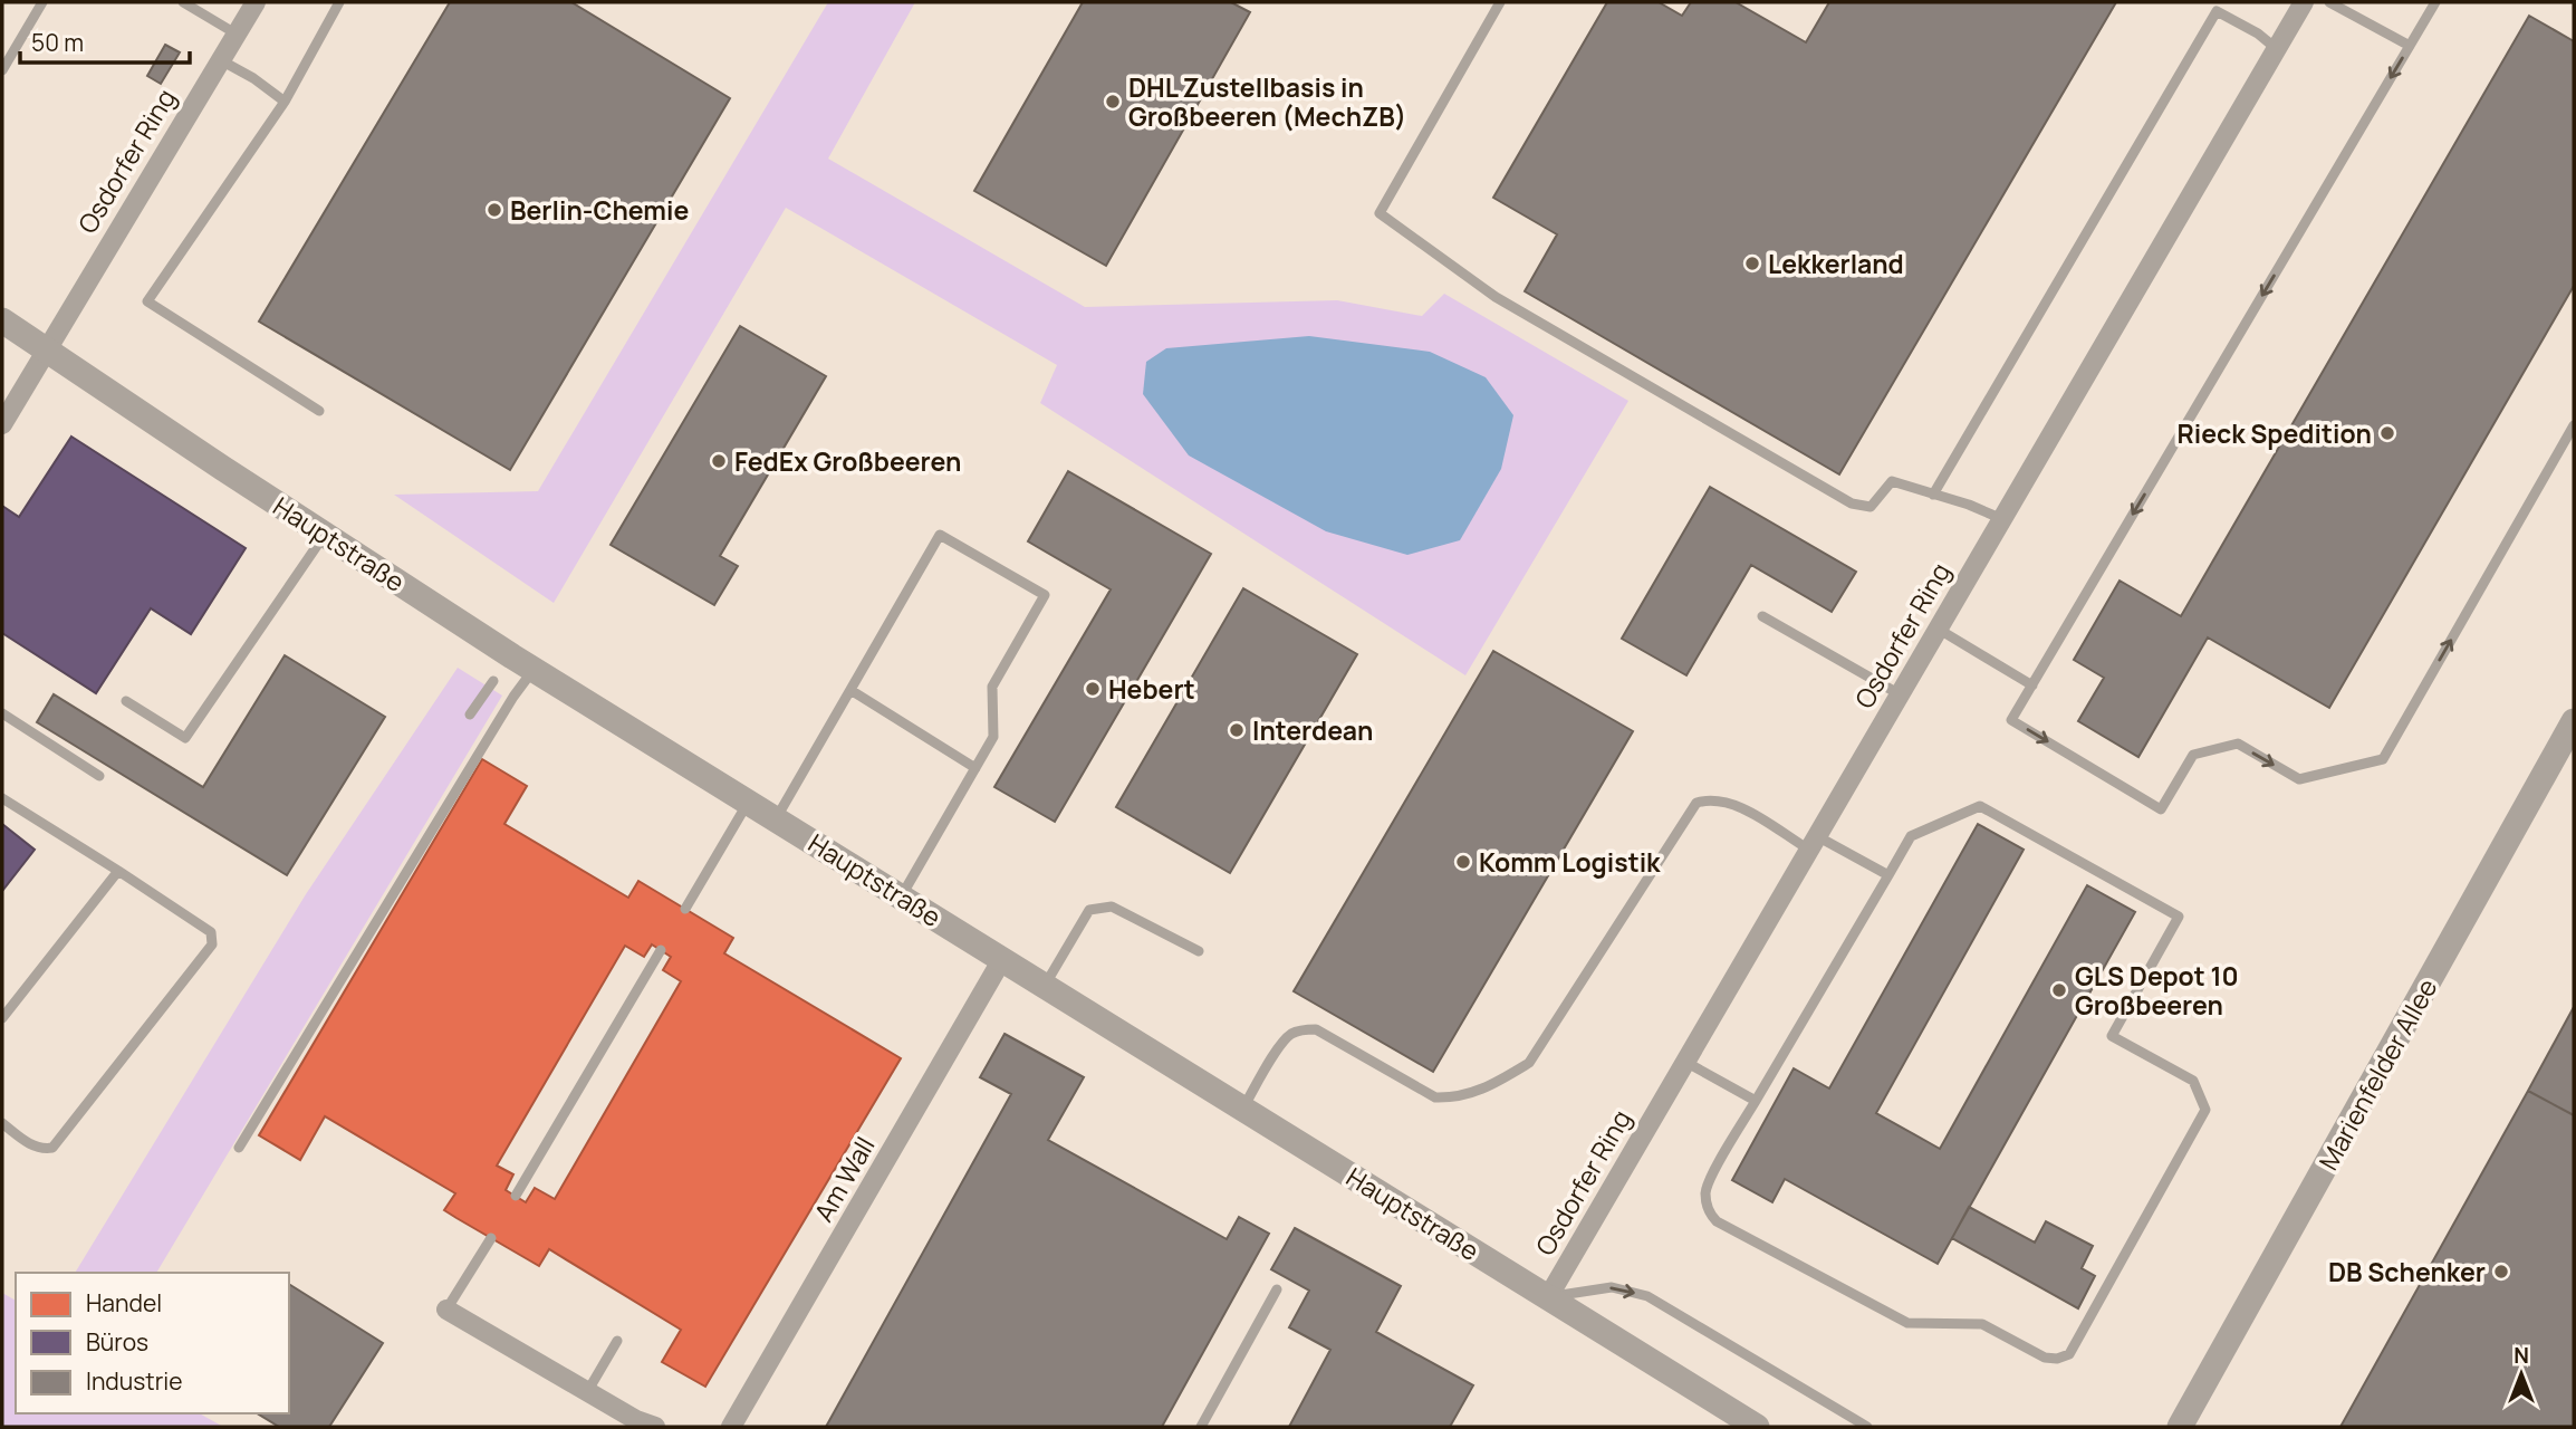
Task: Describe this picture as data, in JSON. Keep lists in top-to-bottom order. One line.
{"streets":{"street":["Osdorfer Ring","Hauptstraße","Marienfelder Allee","Am Wall"]},"crossings":[["Osdorfer Ring","Hauptstraße"],["Hauptstraße","Am Wall"]],"places":["DHL Zustellbasis in Großbeeren (MechZB)","Berlin-Chemie","Lekkerland","Rieck Spedition","FedEx Großbeeren","Hebert","Interdean","Komm Logistik","GLS Depot 10 Großbeeren","DB Schenker"],"legend":["Handel","Büros","Industrie"],"scale_bar":"50 m","north":"top"}
